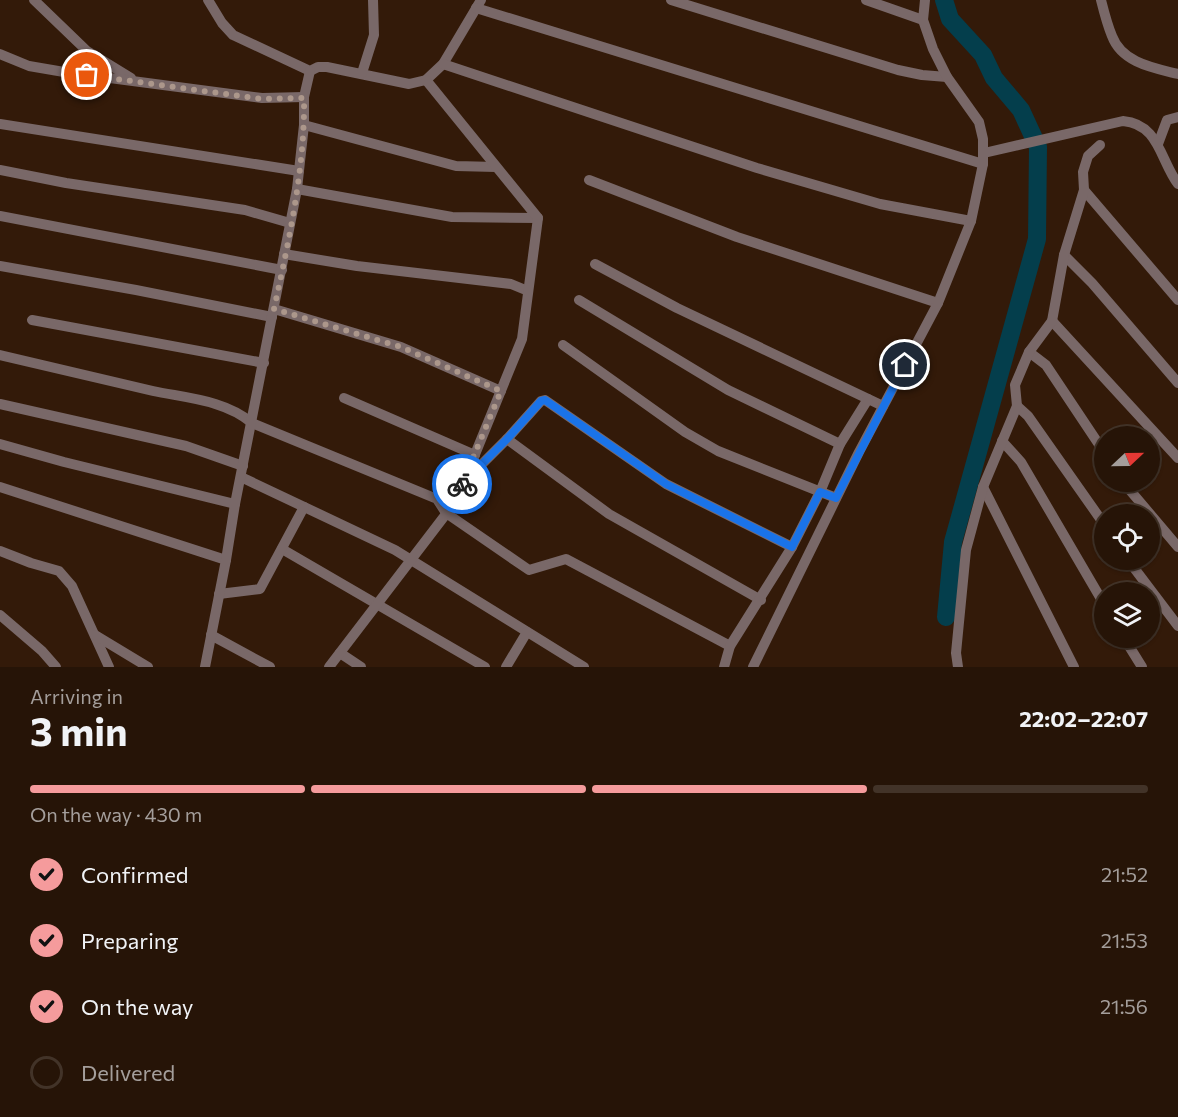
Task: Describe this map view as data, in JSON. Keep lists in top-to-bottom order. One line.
{"north":"right","page":{"heading":["3 min","Arriving in","22:02–22:07"],"bar":"On the way · 430 m","list":[["Confirmed","21:52"],["Preparing","21:53"],["On the way","21:56"],"Delivered"]}}
